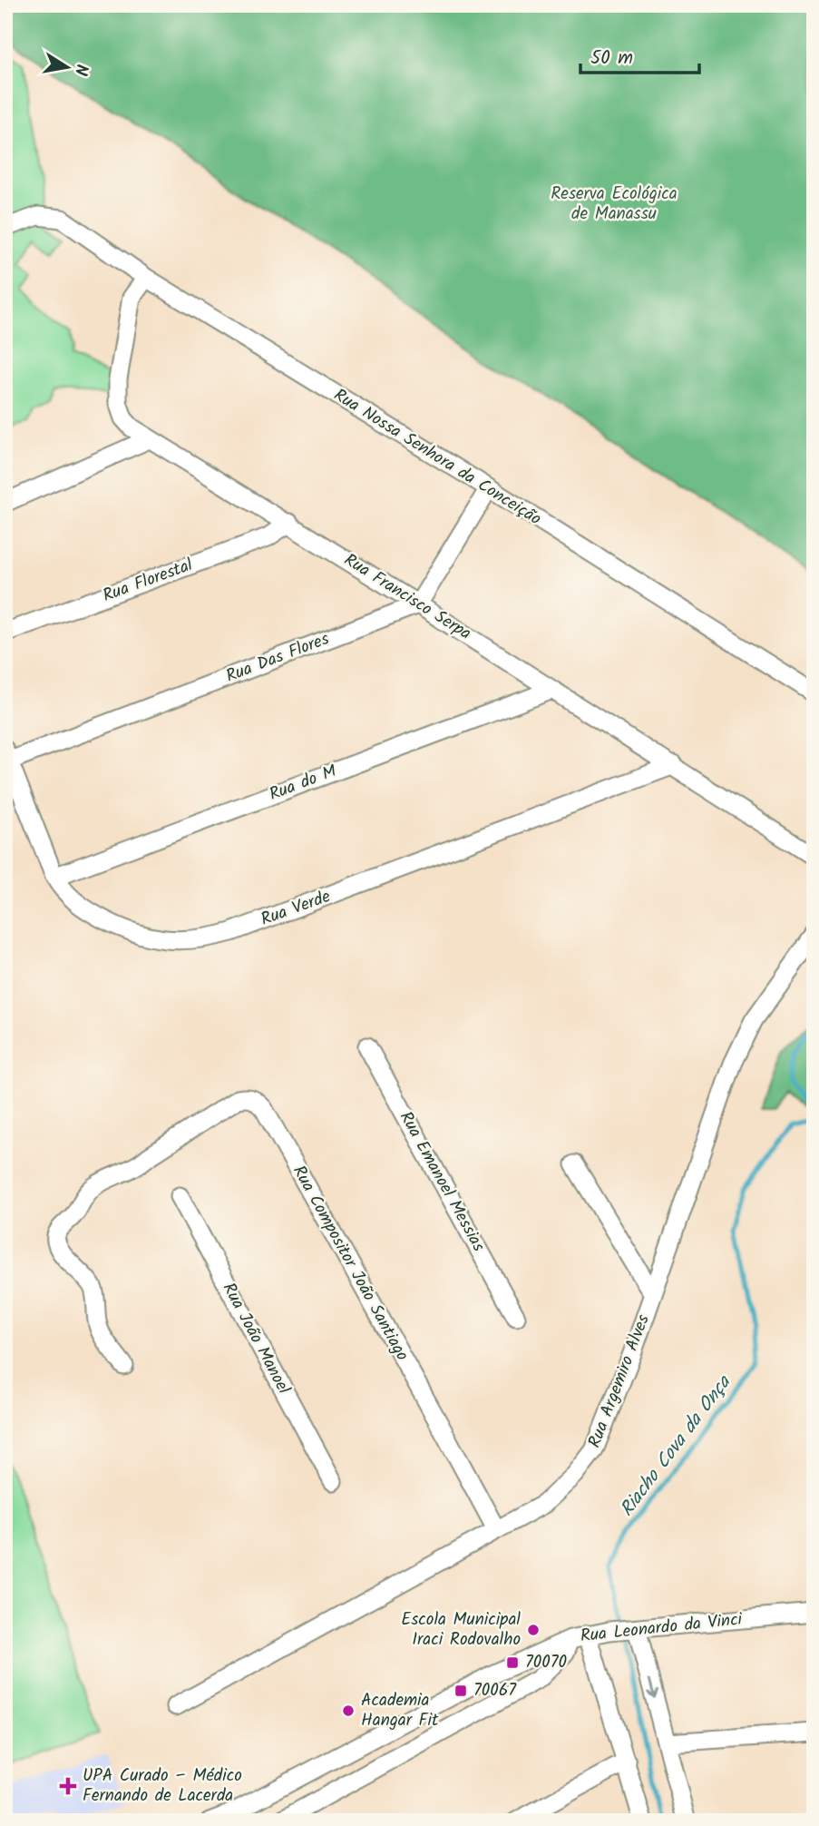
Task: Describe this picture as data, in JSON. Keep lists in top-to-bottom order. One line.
{"streets":{"street":["Rua Nossa Senhora da Conceição","Rua Florestal","Rua Francisco Serpa","Rua Das Flores","Rua do M","Rua Verde","Rua Emanoel Messias","Rua Compositor João Santiago","Rua João Manoel","Rua Argemiro Alves","Rua Leonardo da Vinci"]},"crossings":[["Rua Nossa Senhora da Conceição","Rua Francisco Serpa"],["Rua Florestal","Rua Francisco Serpa"],["Rua Francisco Serpa","Rua Das Flores"],["Rua Francisco Serpa","Rua do M"],["Rua Francisco Serpa","Rua Verde"],["Rua Das Flores","Rua Verde"],["Rua do M","Rua Verde"],["Rua Compositor João Santiago","Rua Argemiro Alves"]],"water":["Riacho Cova da Onça"],"parks":["Reserva Ecológica de Manassu"],"places":{"other":["Escola Municipal Iraci Rodovalho","Academia Hangar Fit"],"transit":["70070","70067"],"health":["UPA Curado – Médico Fernando de Lacerda"]},"scale_bar":"50 m","north":"right"}
